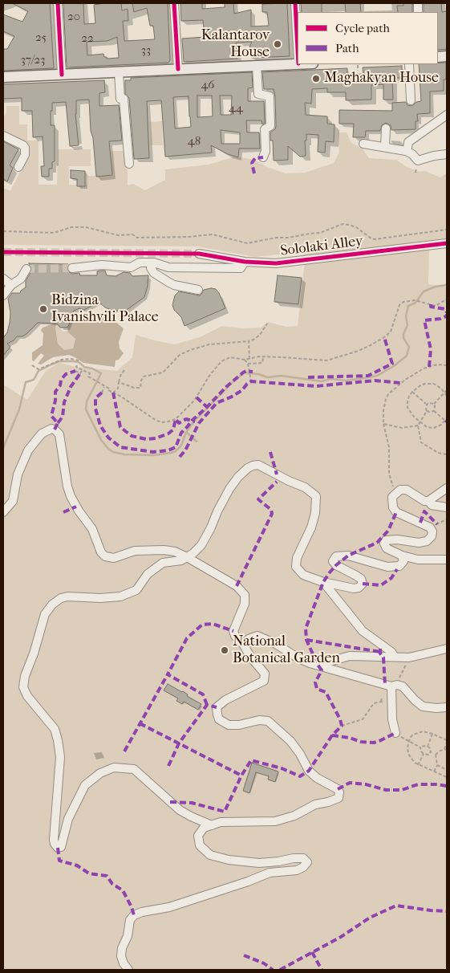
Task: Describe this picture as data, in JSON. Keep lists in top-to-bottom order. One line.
{"streets":{"street":["Sololaki Alley"]},"places":["Kalantarov House","Maghakyan House","Bidzina Ivanishvili Palace","National Botanical Garden"],"house_numbers":["20","25","22","33","37/23","46","44","48"],"legend":["Cycle path","Path"]}
